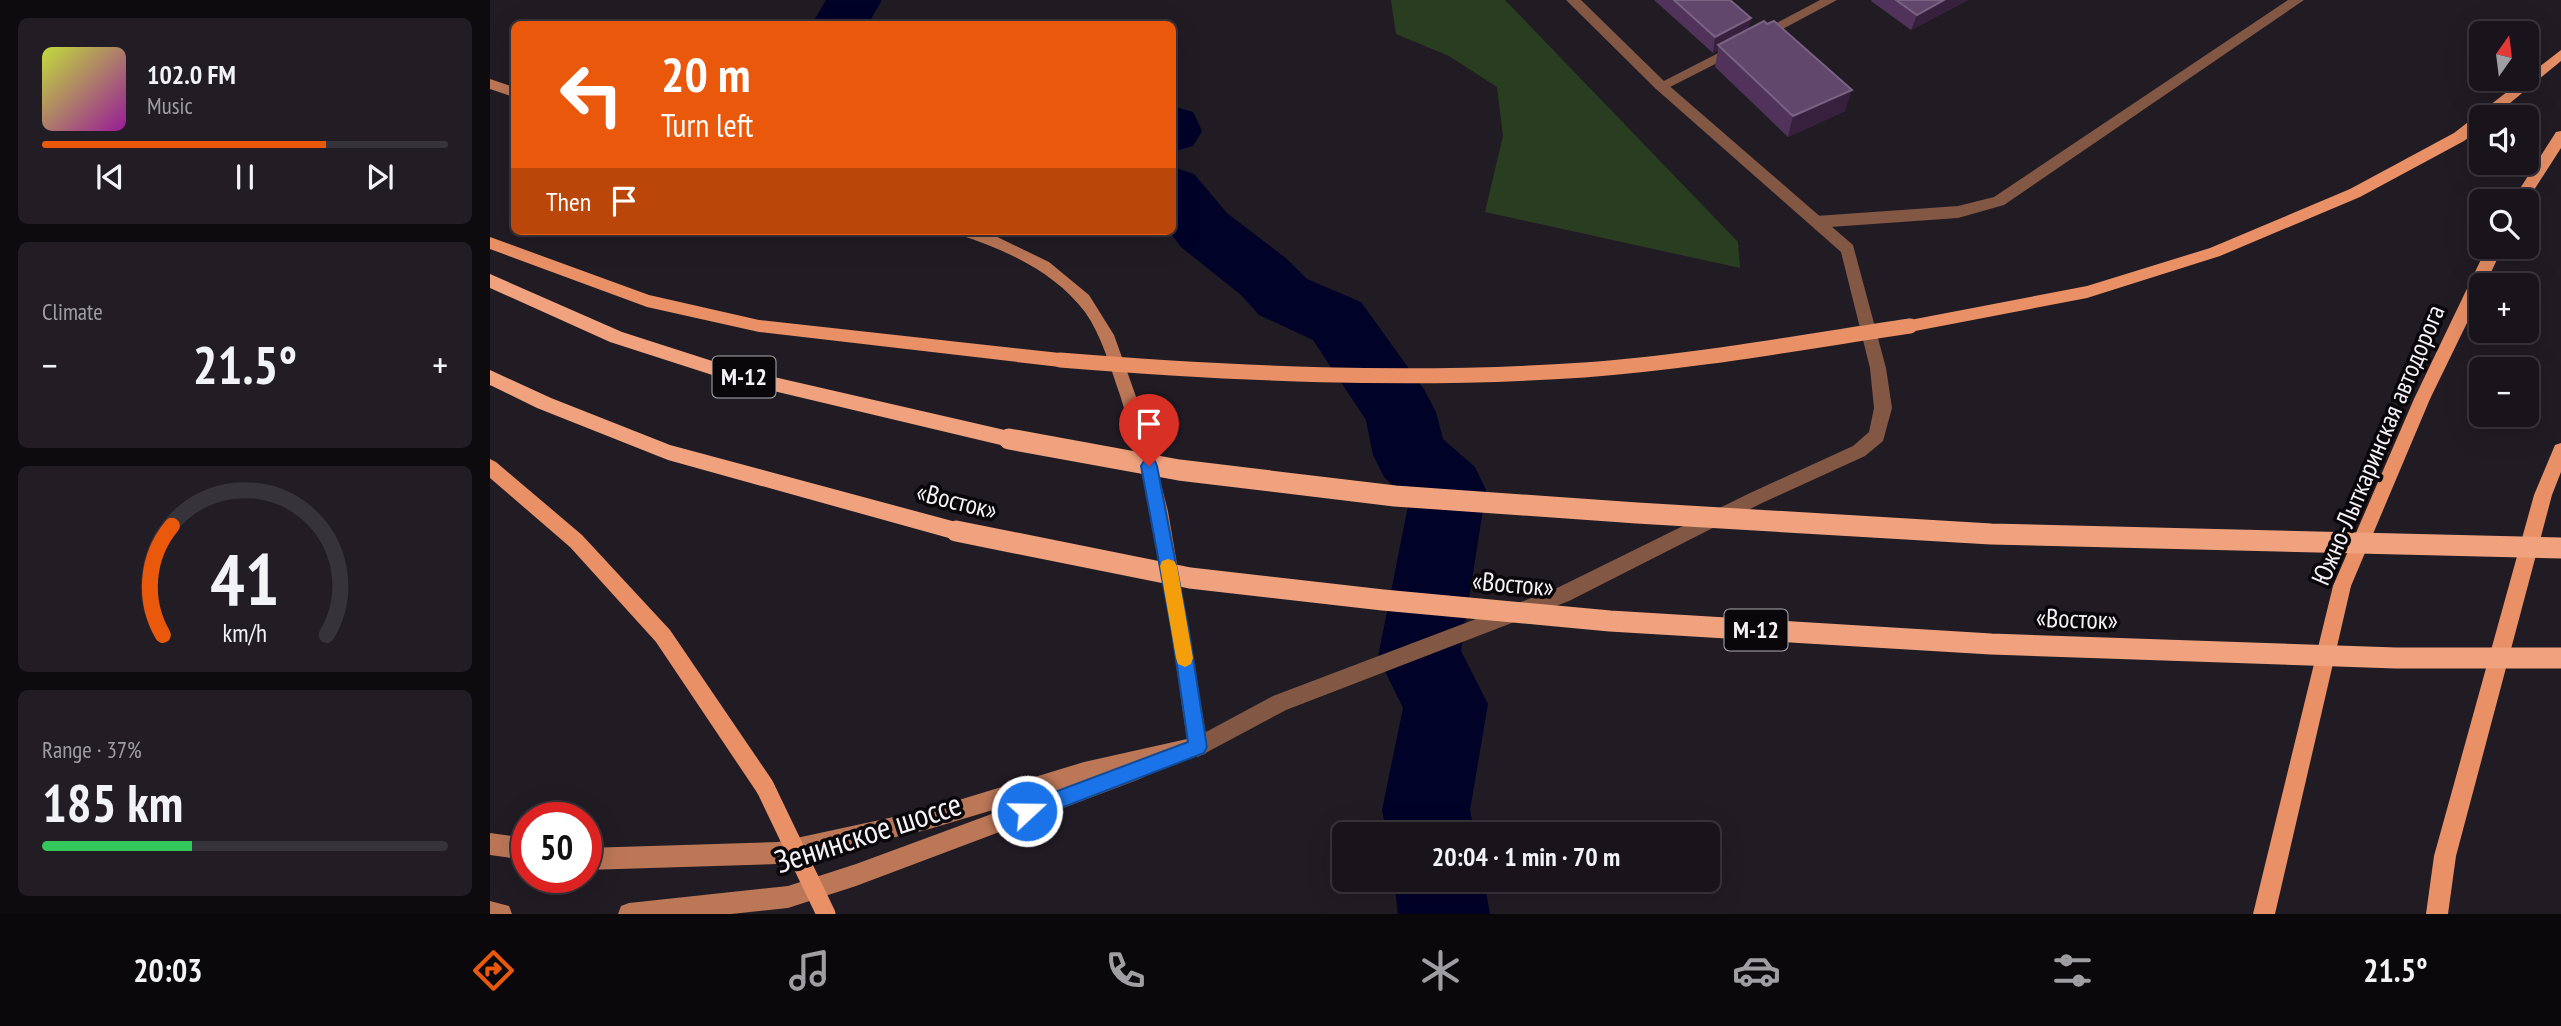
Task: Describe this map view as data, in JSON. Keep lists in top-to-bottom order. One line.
{"streets":{"highway":["М-12","«Восток»"],"main road":["Южно-Лыткаринская автодорога","Зенинское шоссе"]},"north":"top","page":{"map_buttons":["+","−"],"turn":["20 m","Turn left"],"song":["102.0 FM","Music"],"then":"Then","tile":["Climate",["Range · 37%","185 km"]],"heat":["−","21.5°","+"],"limit":"50","trip":"20:04 · 1 min · 70 m","tabs":["20:03","21.5°"],"gauge":["41","km/h"]}}
